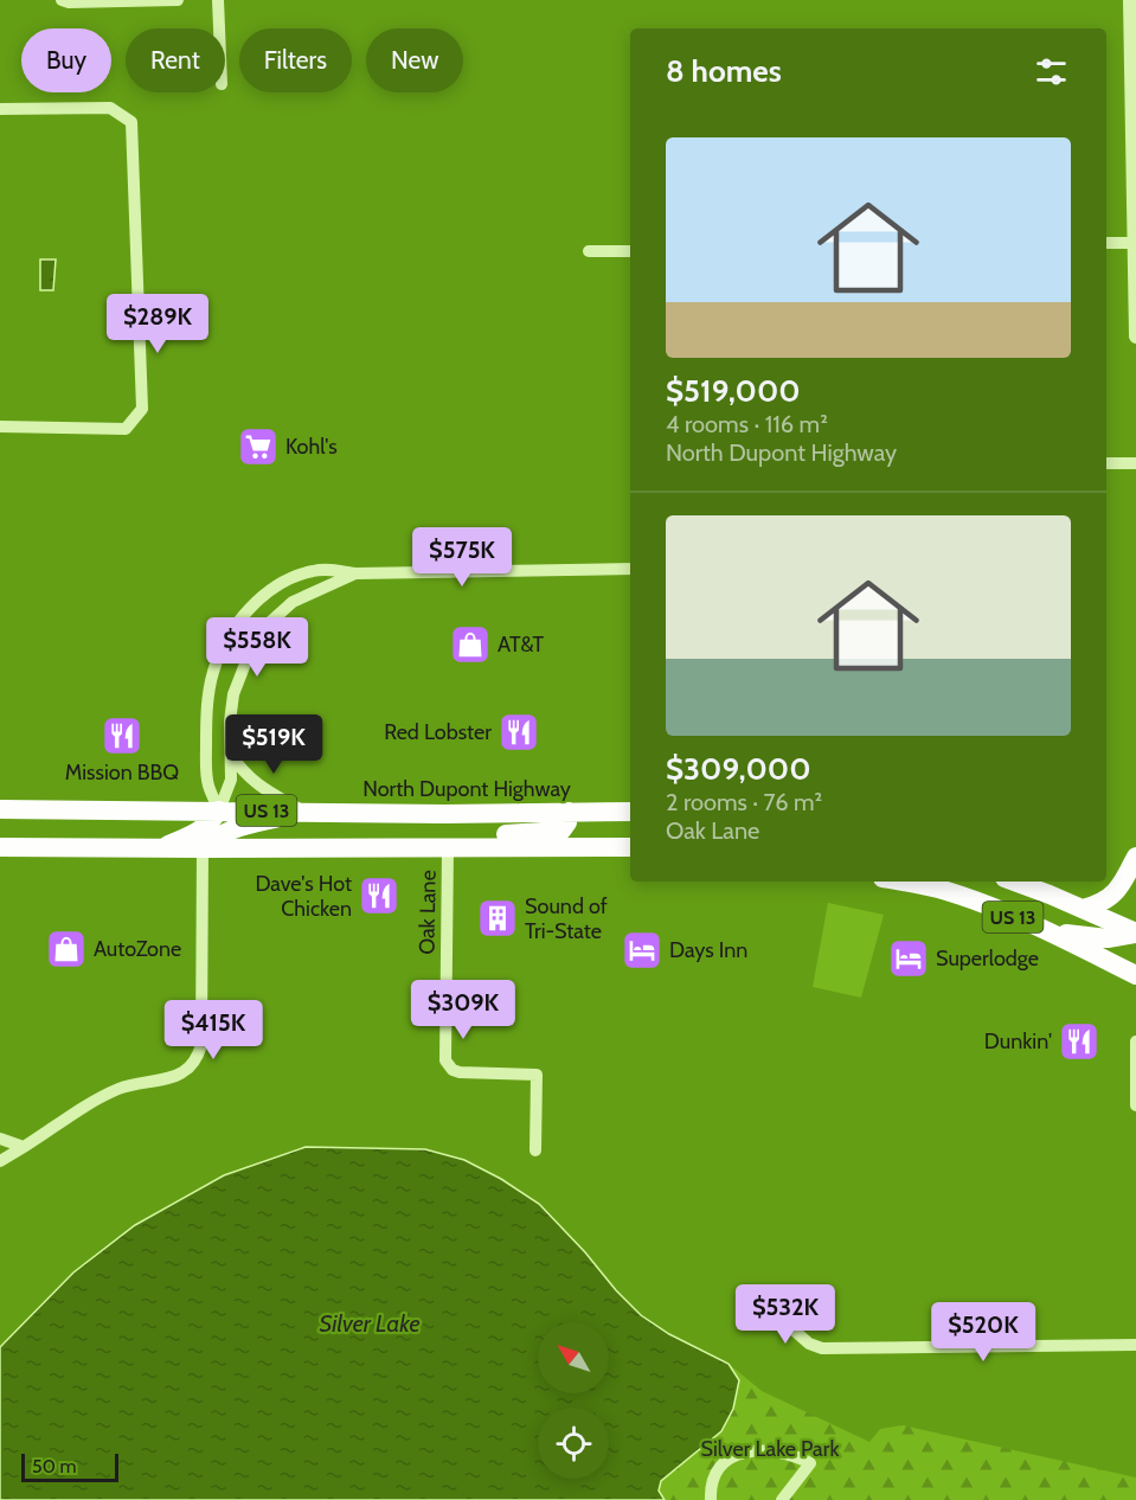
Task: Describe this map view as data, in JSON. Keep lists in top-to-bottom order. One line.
{"streets":{"highway":["North Dupont Highway","US 13"],"street":["Oak Lane"]},"crossings":[["US 13","Oak Lane"]],"water":["Silver Lake"],"parks":["Silver Lake Park"],"places":{"supermarket":["Kohl's"],"shop":["AT&T","AutoZone"],"restaurant":["Red Lobster","Mission BBQ","Dave's Hot Chicken","Dunkin'"],"building":["Sound of Tri-State"],"hotel":["Days Inn","Superlodge"]},"scale_bar":"50 m","north":"top left","page":{"chip":["Buy","Rent","Filters","New"],"heading":"8 homes","list":[{"name":"$519,000","note":"4 rooms · 116 m² · North Dupont Highway"},{"name":"$309,000","note":"2 rooms · 76 m² · Oak Lane"}],"price":["$289K","$575K","$558K","$519K","$309K","$415K","$532K","$520K"],"scale":"50 m"}}
